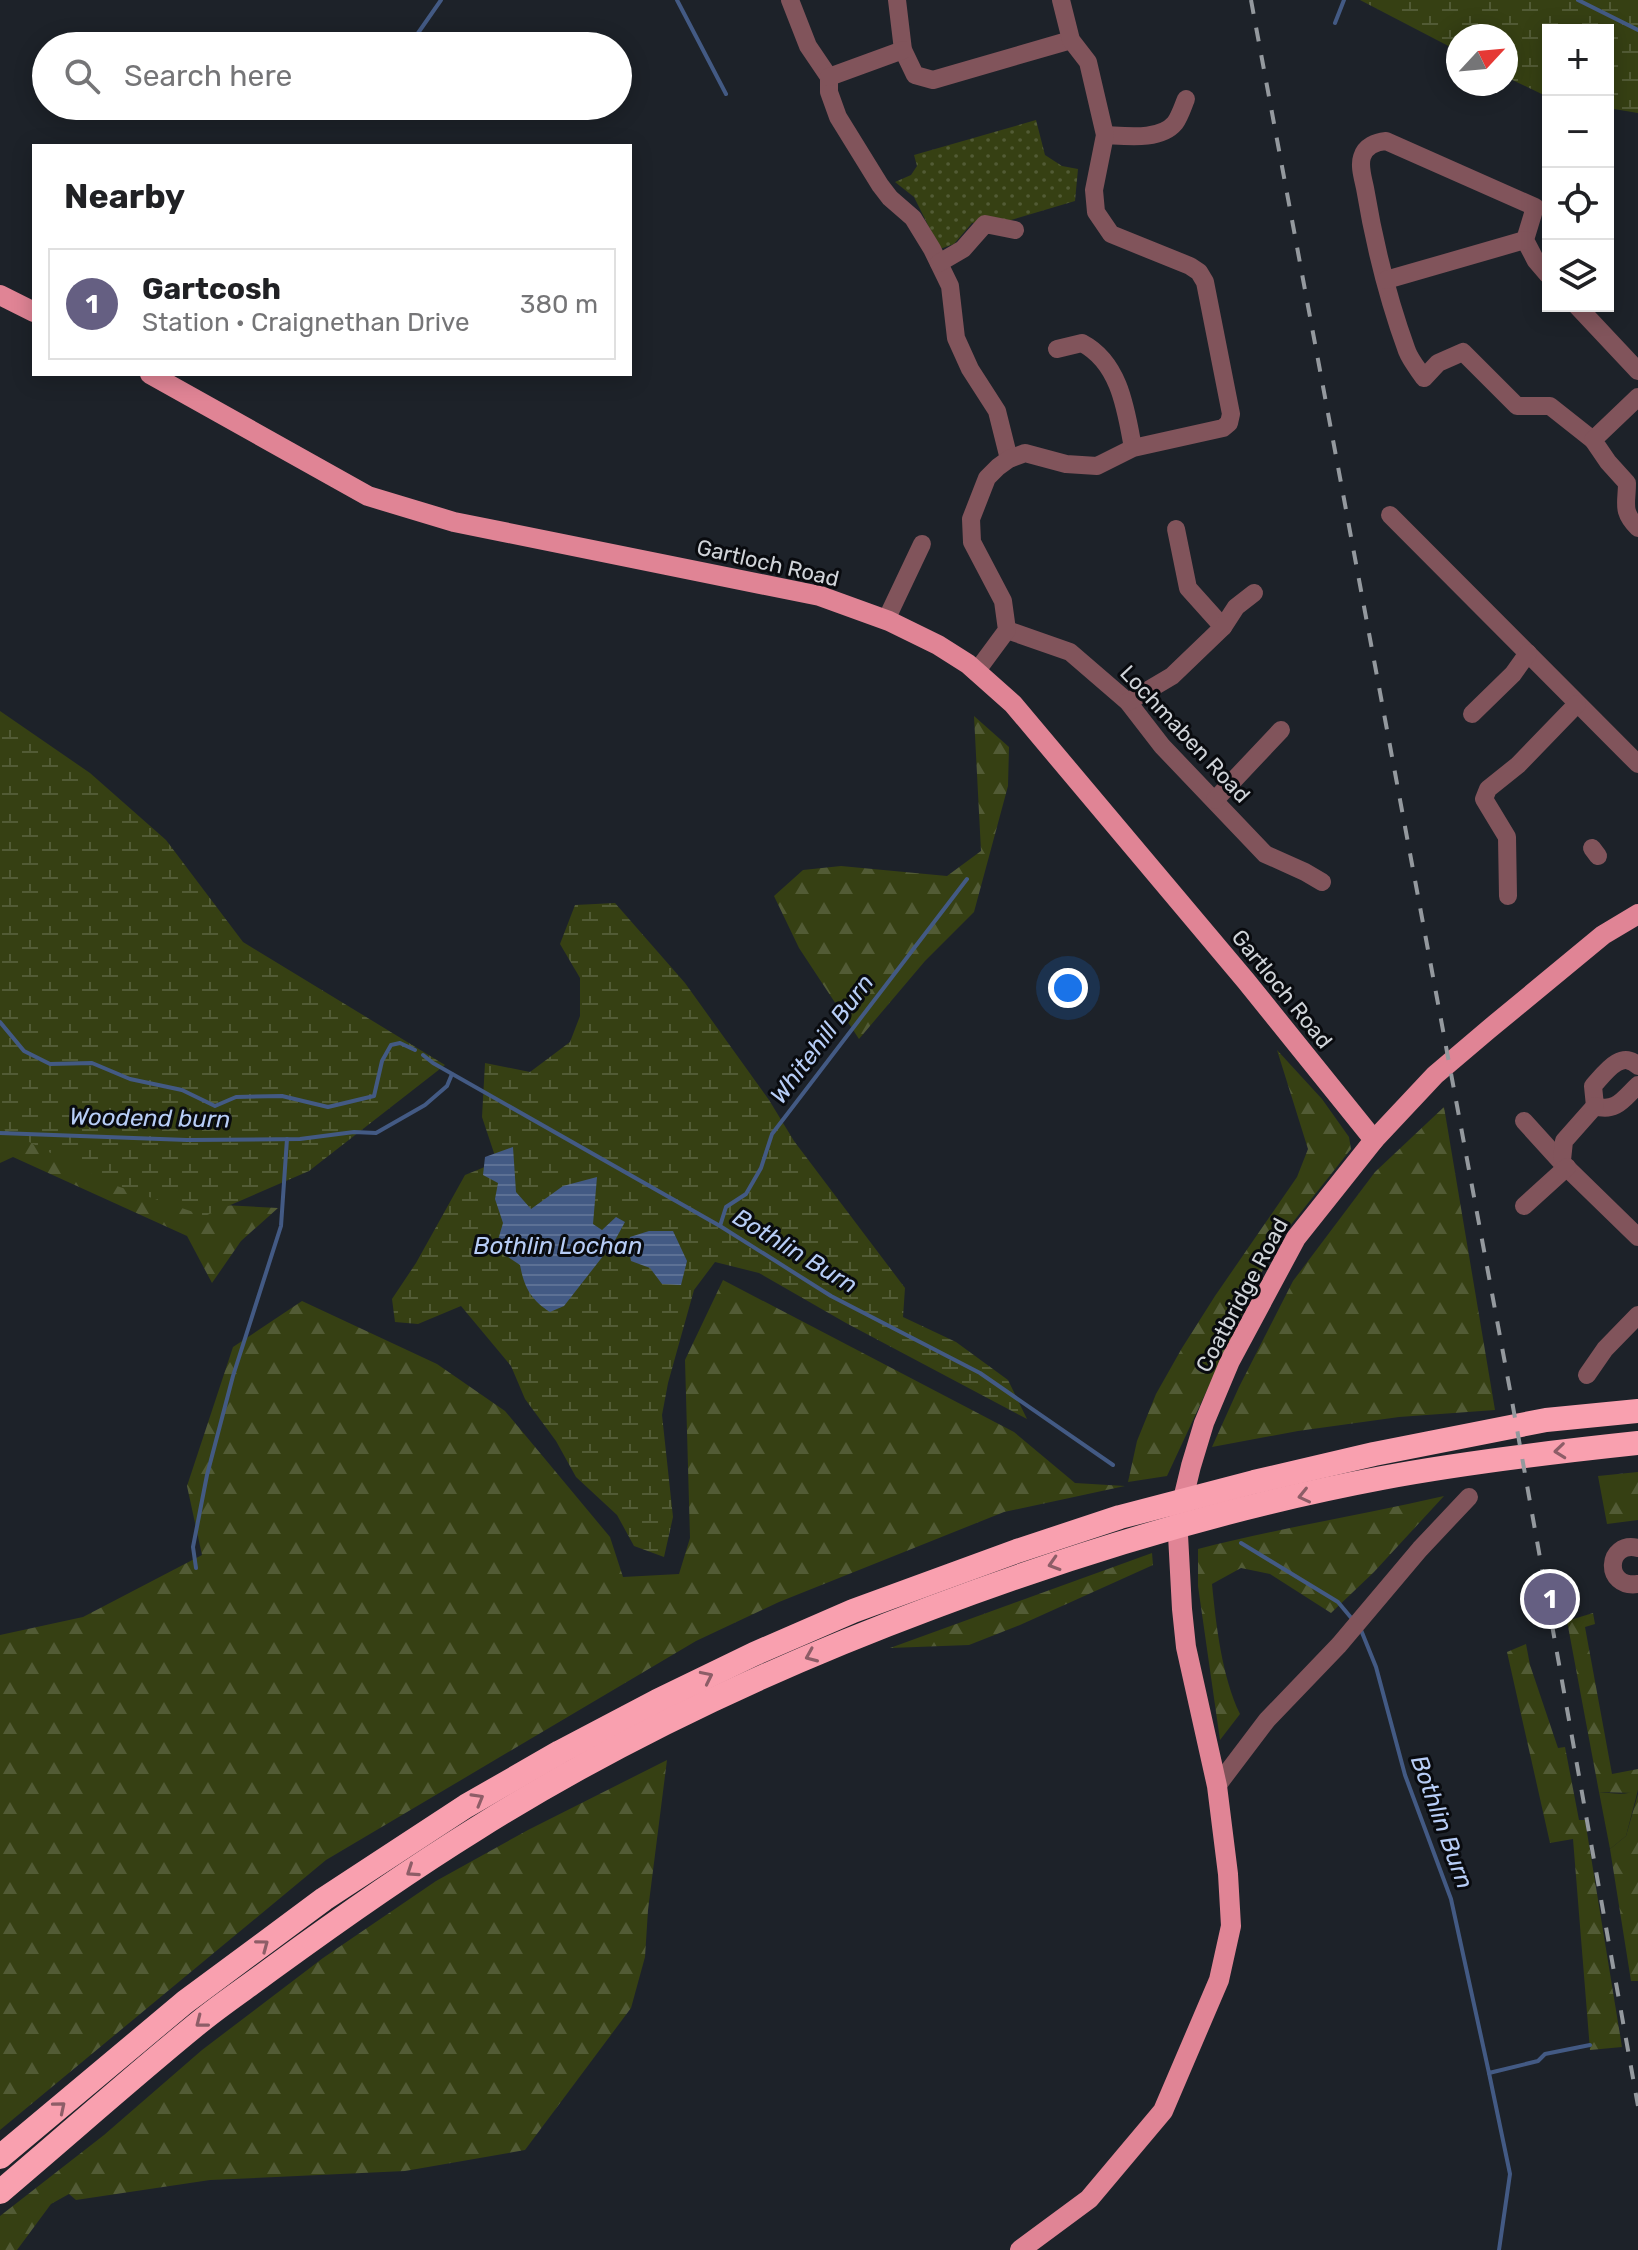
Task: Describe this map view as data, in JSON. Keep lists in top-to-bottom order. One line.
{"streets":{"main road":["Gartloch Road","Coatbridge Road"],"street":["Lochmaben Road"]},"crossings":[["Gartloch Road","Coatbridge Road"]],"water":["Whitehill Burn","Woodend burn","Bothlin Lochan","Bothlin Burn"],"north":"top right","page":{"map_buttons":["+","−"],"search":"Search here","heading":"Nearby","list":[{"mark":"1","name":"Gartcosh","note":"Station · Craignethan Drive","value":"380 m"}],"pins":"1"}}
